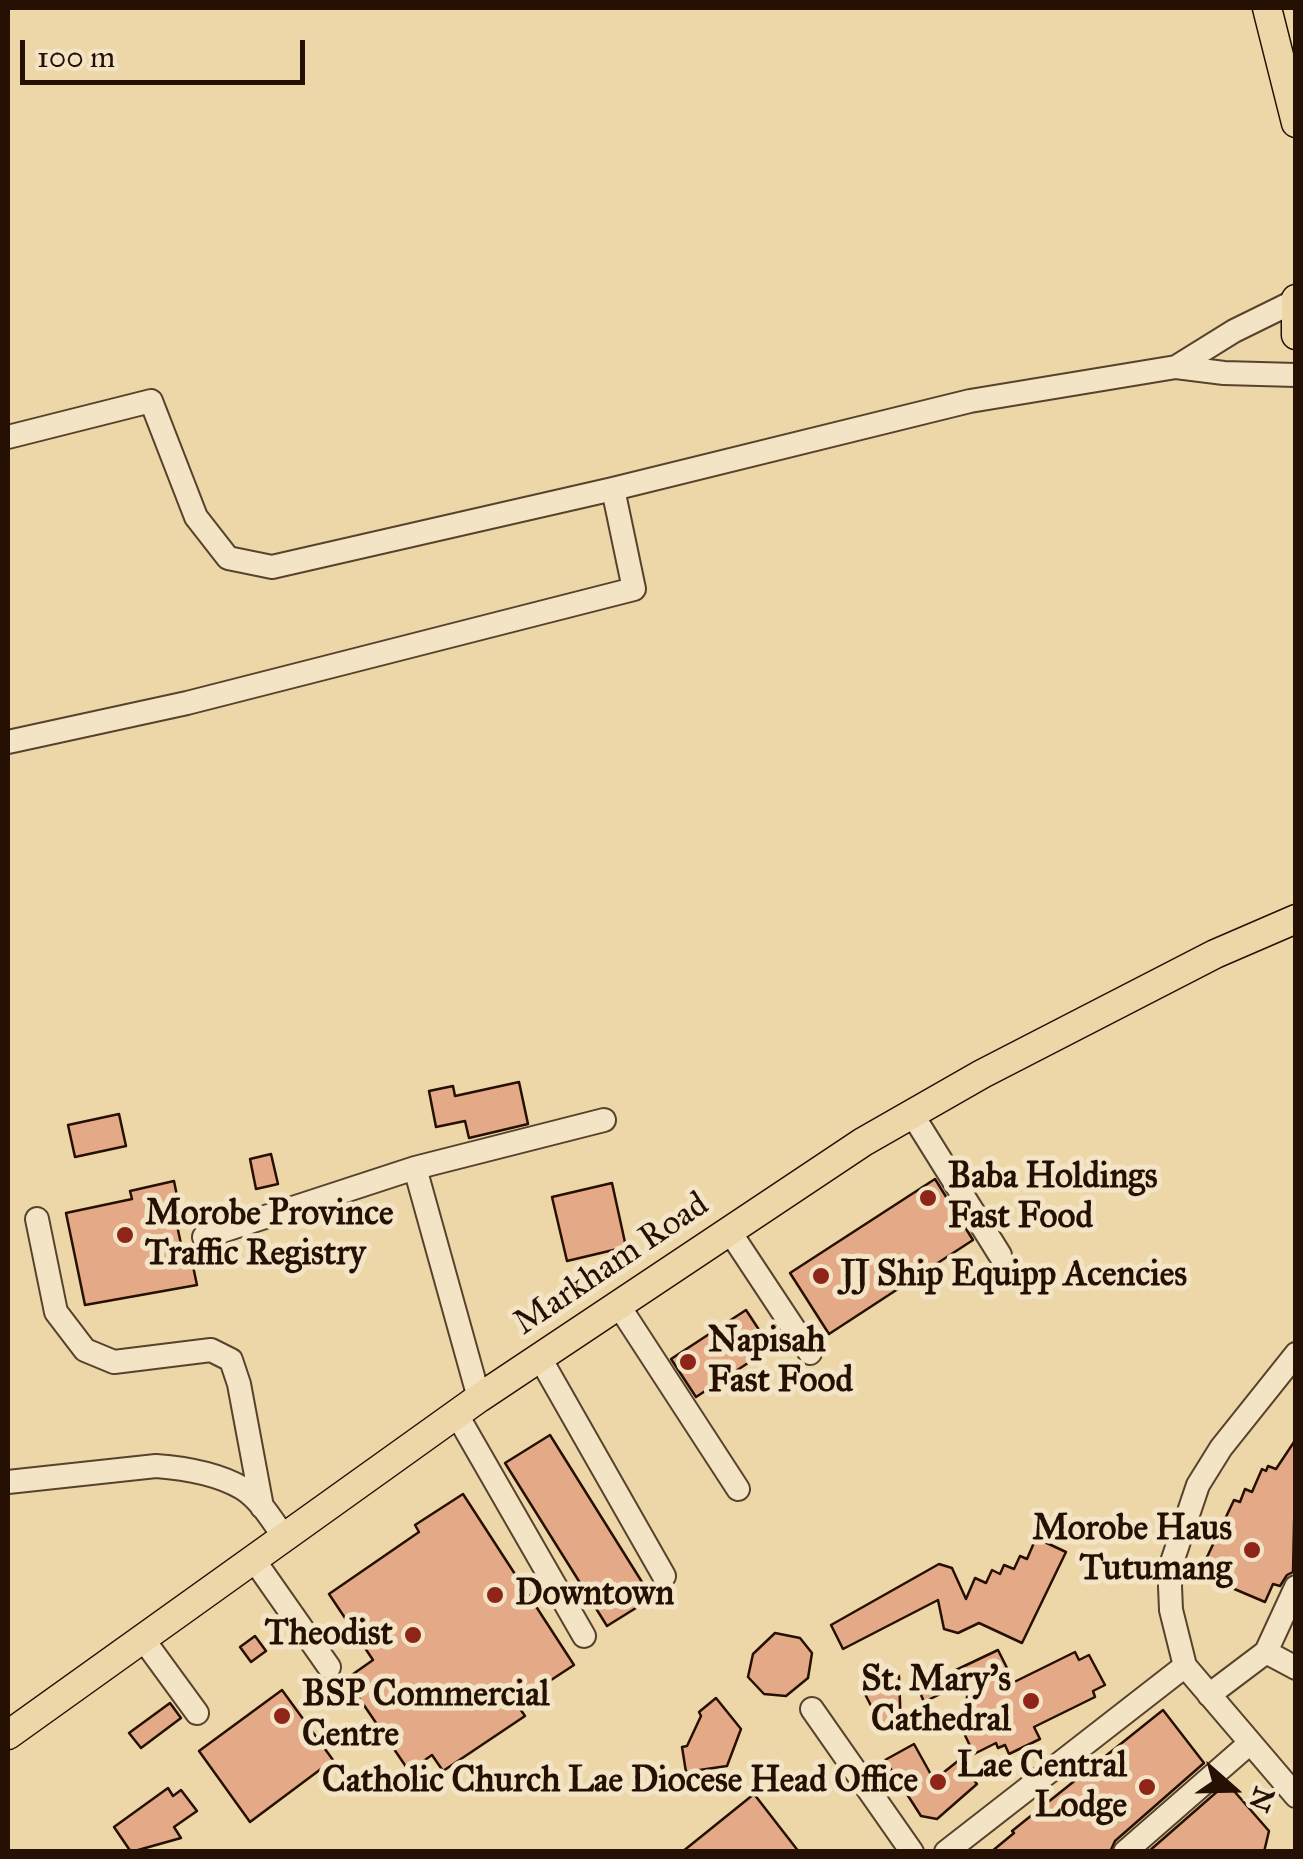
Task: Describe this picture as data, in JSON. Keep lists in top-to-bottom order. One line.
{"streets":{"main road":["Markham Road"]},"places":["Baba Holdings Fast Food","Morobe Province Traffic Registry","JJ Ship Equipp Acencies","Napisah Fast Food","Morobe Haus Tutumang","Downtown","Theodist","St. Mary's Cathedral","BSP Commercial Centre","Catholic Church Lae Diocese Head Office","Lae Central Lodge"],"scale_bar":"100 m","north":"right"}
